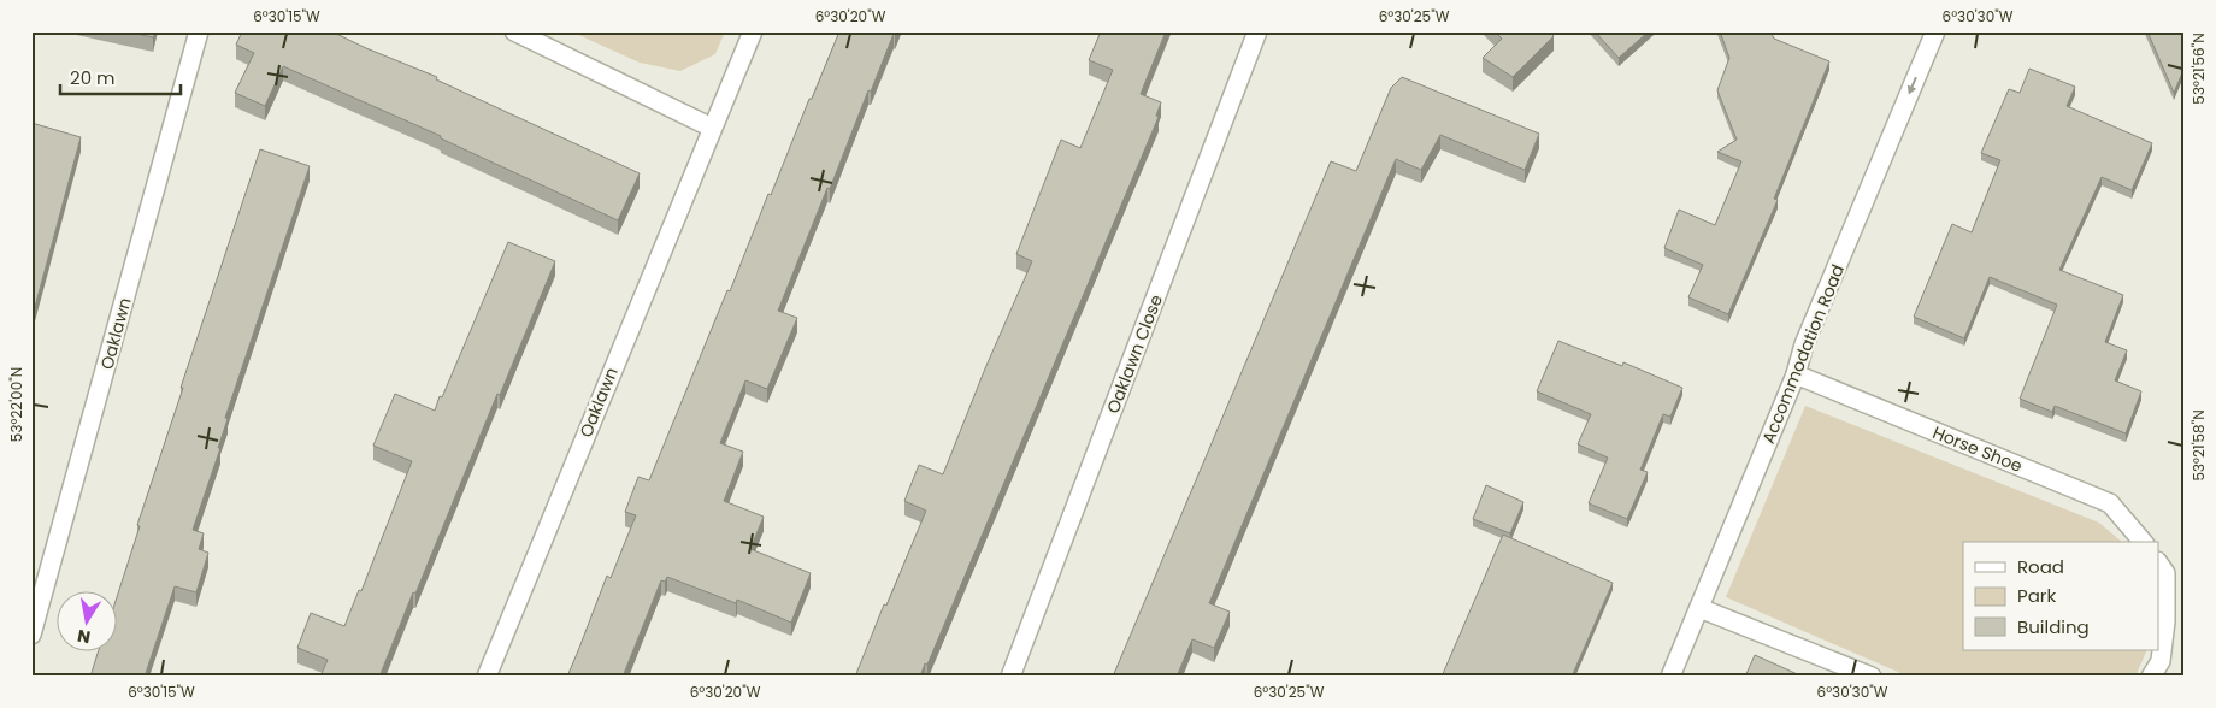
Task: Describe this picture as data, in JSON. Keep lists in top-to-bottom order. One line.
{"streets":{"street":["Oaklawn","Oaklawn Close","Accommodation Road","Horse Shoe"]},"crossings":[["Accommodation Road","Horse Shoe"]],"one_way":["Accommodation Road"],"legend":["Road","Park","Building"],"scale_bar":"20 m","north":"bottom","coordinates":["6°30'15\"W","6°30'20\"W","6°30'25\"W","6°30'30\"W","53°21'56\"N","53°22'00\"N","53°21'58\"N"]}
